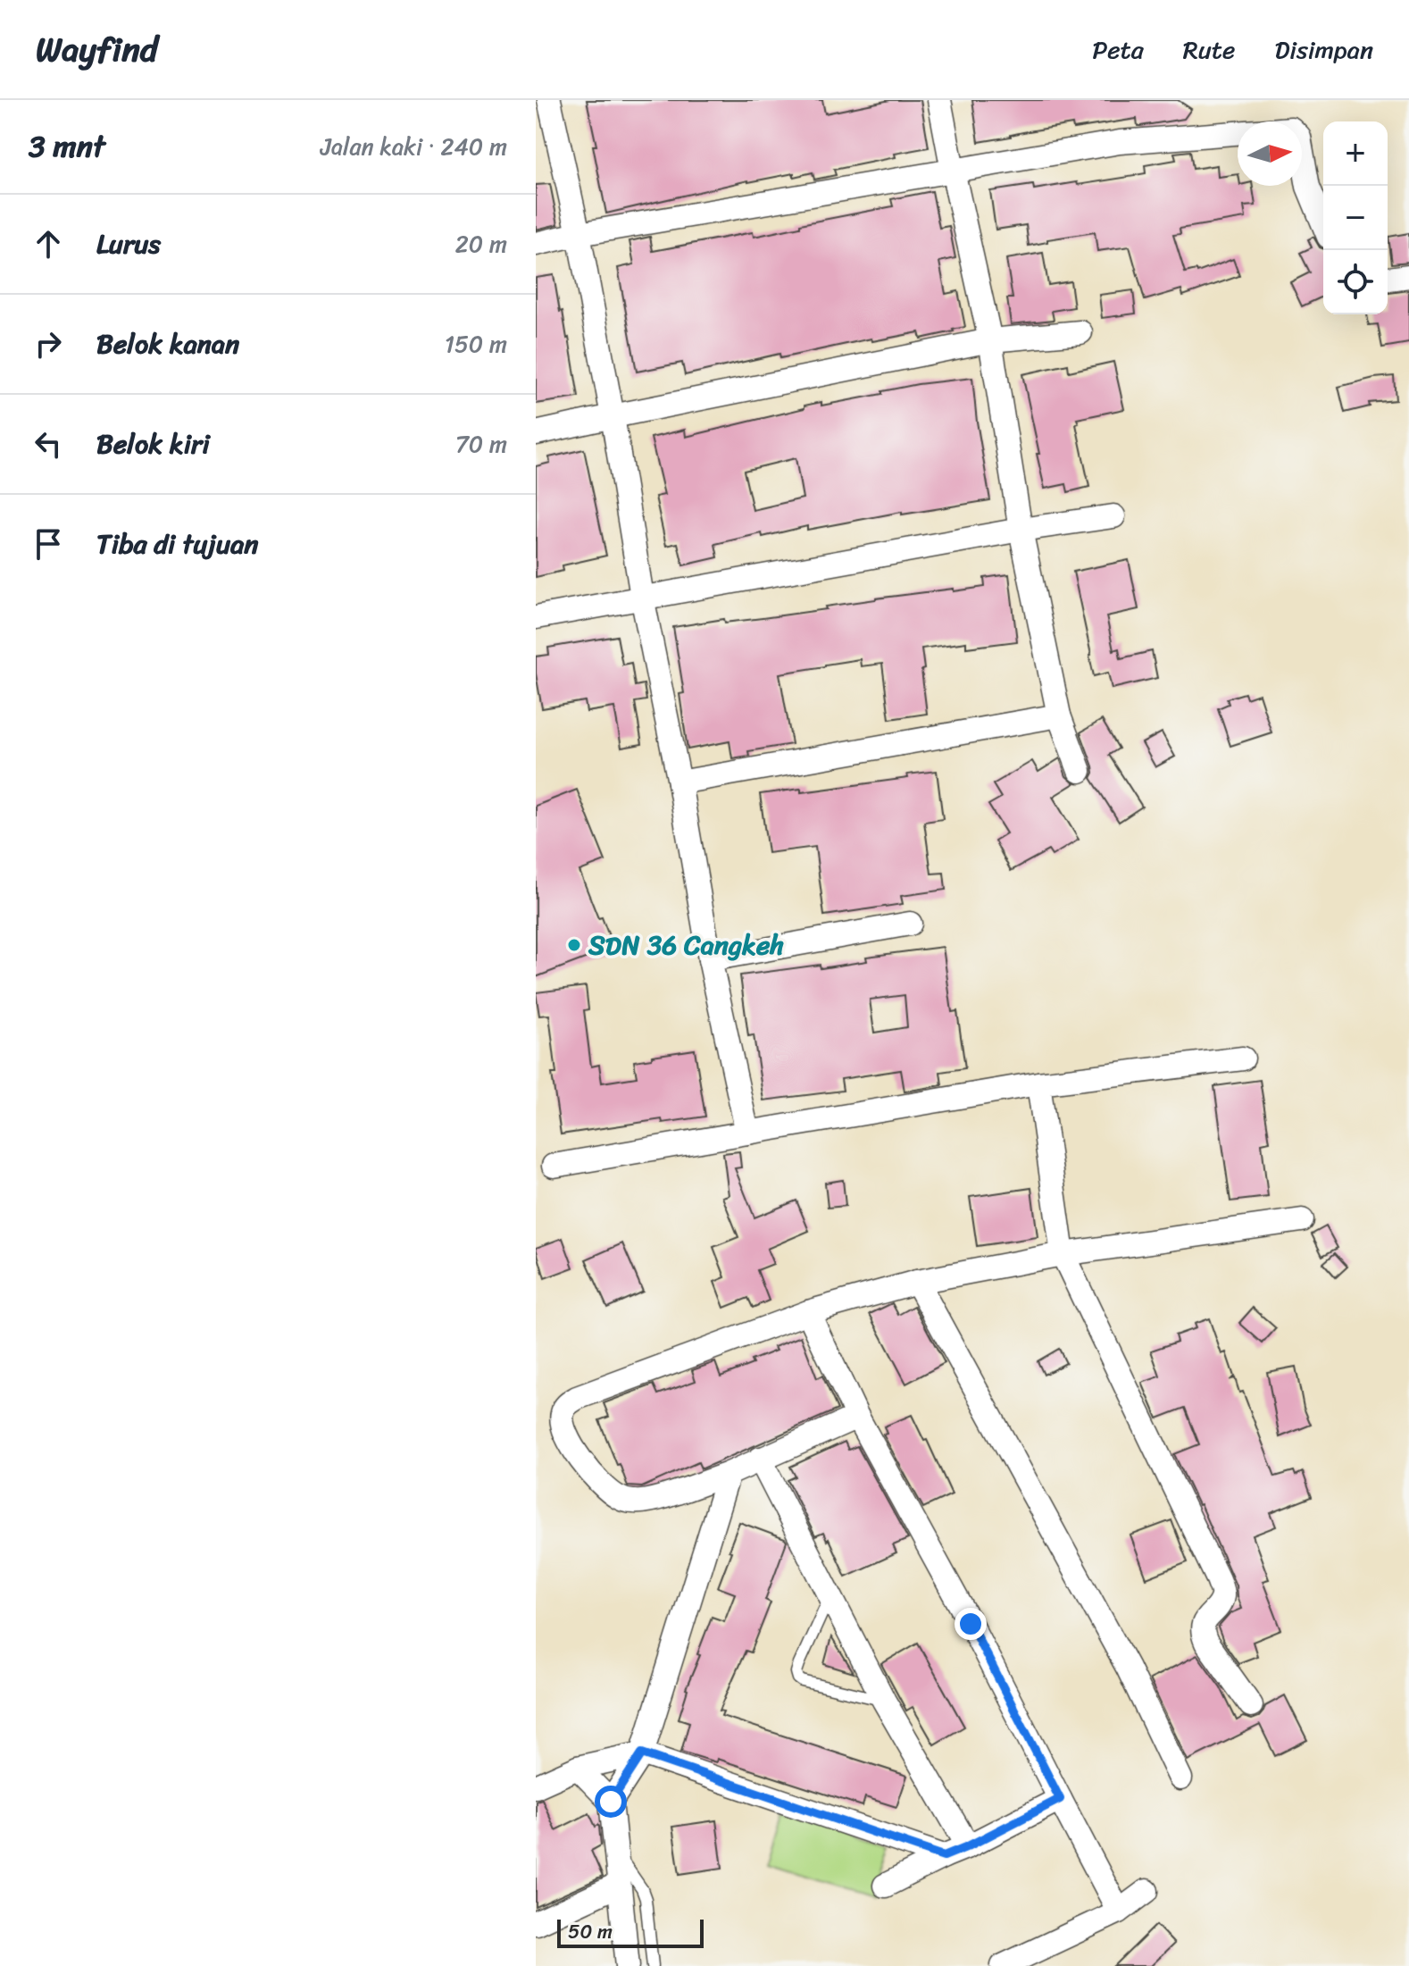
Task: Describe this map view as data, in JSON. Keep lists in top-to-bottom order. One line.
{"places":["SDN 36 Cangkeh"],"scale_bar":"50 m","north":"right","page":{"header":"Wayfind","nav":["Peta","Rute","Disimpan"],"heading":["3 mnt","Jalan kaki · 240 m"],"map_buttons":["+","−"],"list":[["Lurus","20 m"],["Belok kanan","150 m"],["Belok kiri","70 m"],"Tiba di tujuan"],"scale":"50 m"}}
